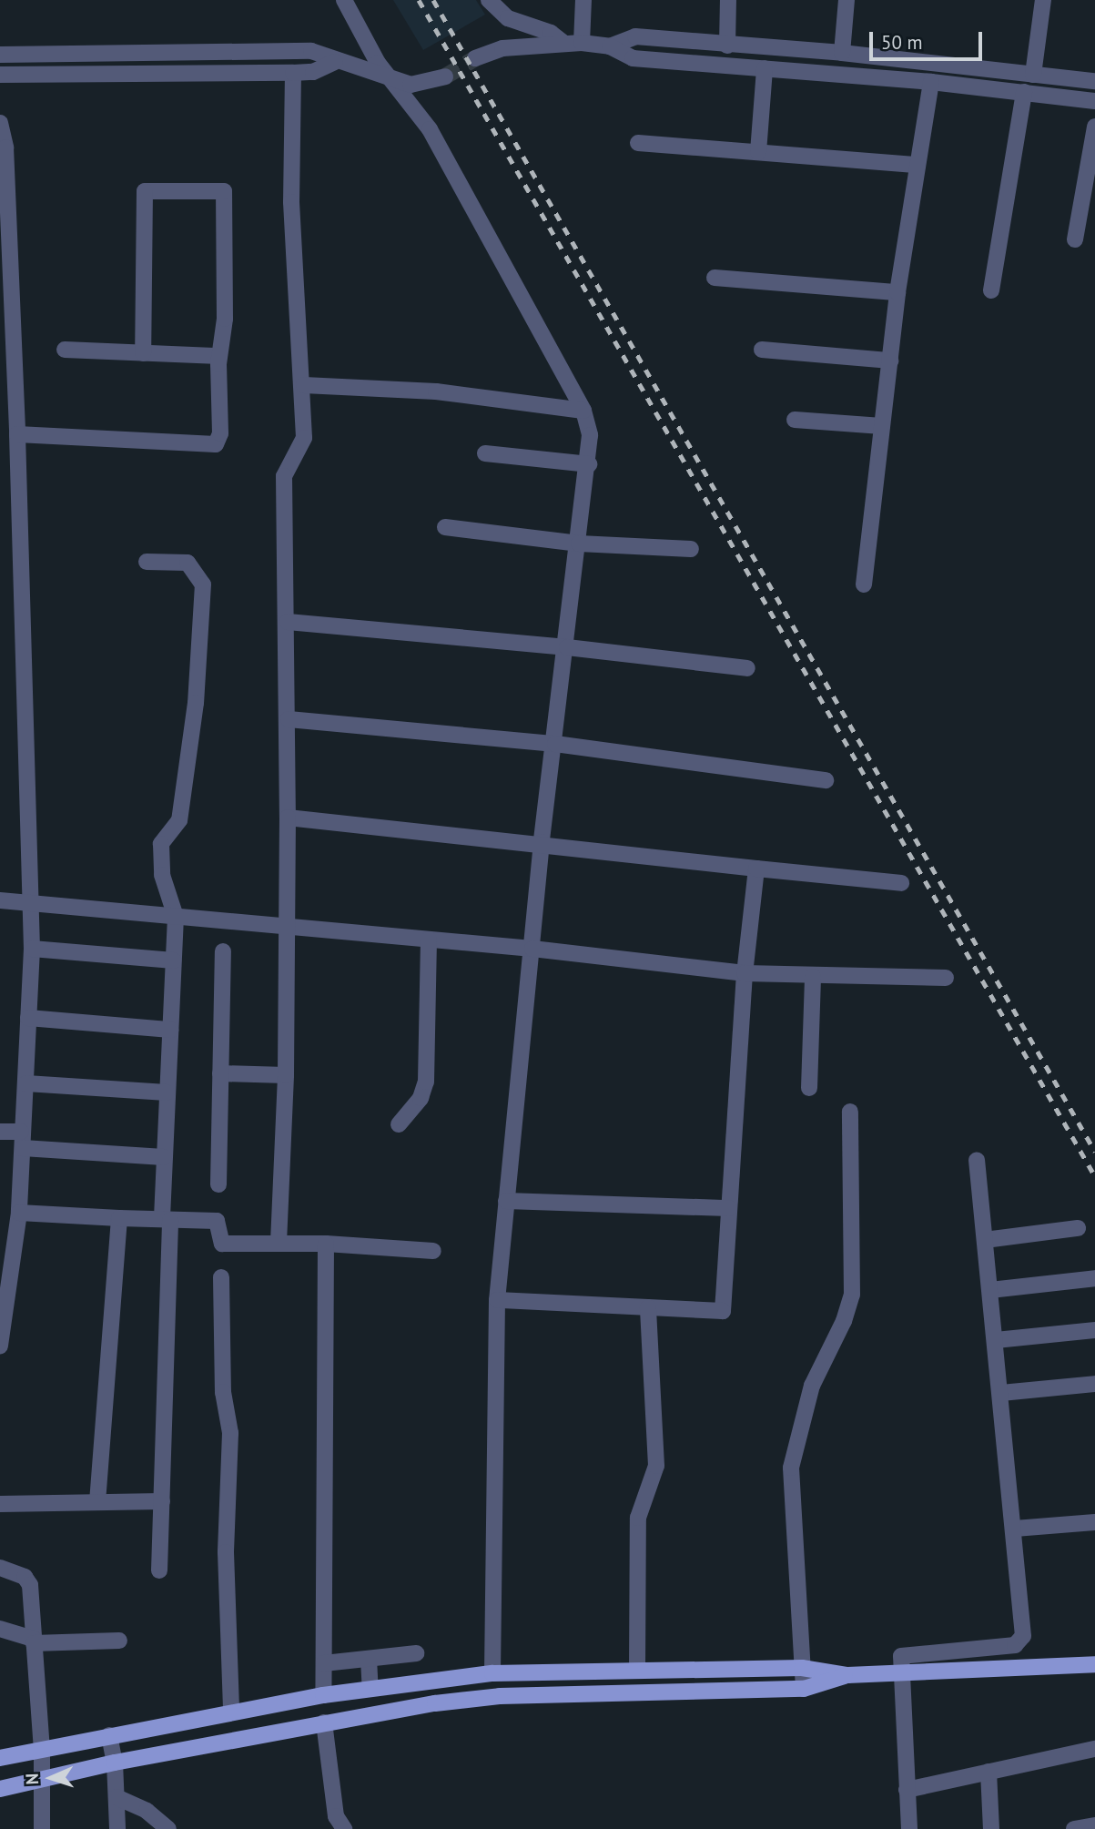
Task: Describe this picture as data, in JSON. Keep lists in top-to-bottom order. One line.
{"scale_bar":"50 m","north":"left"}
